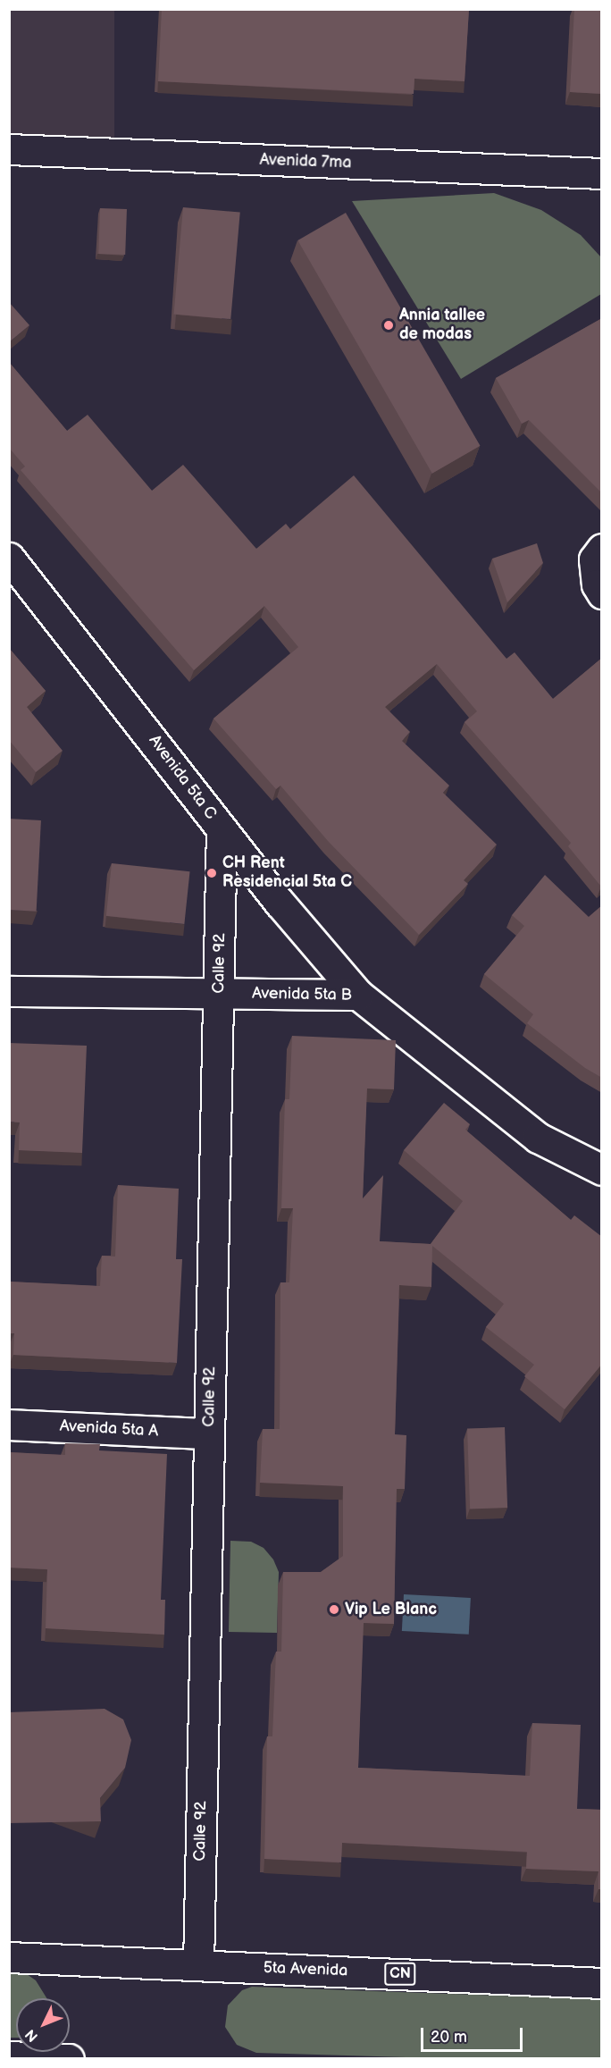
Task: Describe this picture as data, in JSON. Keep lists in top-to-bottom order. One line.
{"streets":{"main road":["Avenida 7ma","Avenida 5ta C","Calle 92","Avenida 5ta B","Avenida 5ta A","5ta Avenida","CN"]},"crossings":[["Avenida 5ta C","Calle 92"],["Avenida 5ta C","Avenida 5ta B"],["Calle 92","Avenida 5ta B"],["Calle 92","Avenida 5ta A"],["Calle 92","5ta Avenida"]],"places":["Annia tallee de modas","CH Rent Residencial 5ta C","Vip Le Blanc"],"scale_bar":"20 m","north":"bottom left"}
